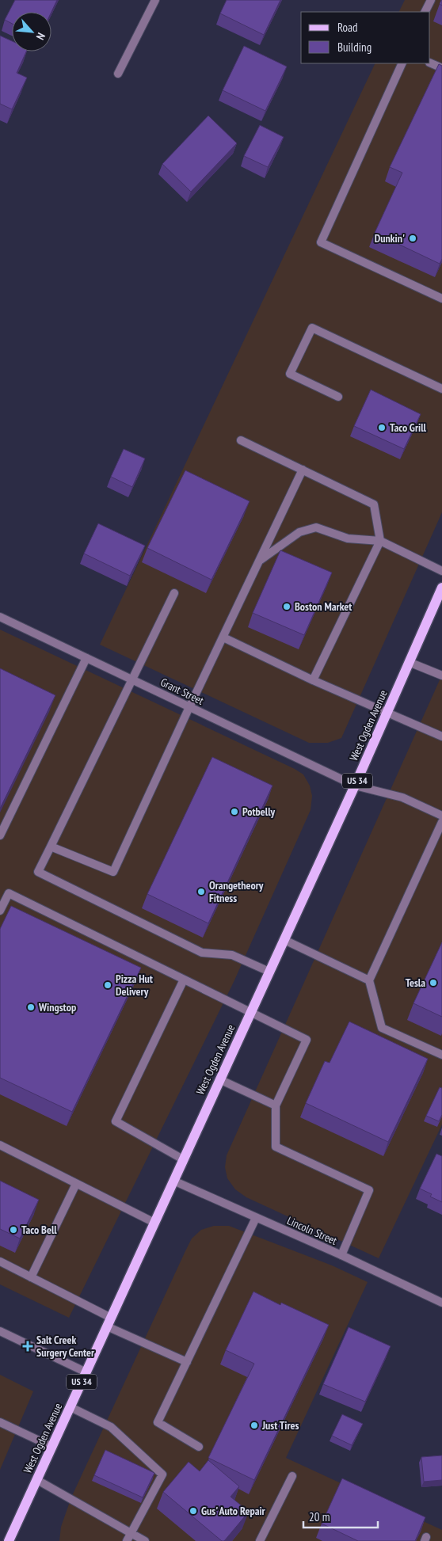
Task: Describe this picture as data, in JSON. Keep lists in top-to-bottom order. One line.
{"streets":{"main road":["West Ogden Avenue","US 34"],"street":["Grant Street","Lincoln Street"]},"crossings":[["Grant Street","West Ogden Avenue"],["West Ogden Avenue","Lincoln Street"]],"places":{"other":["Dunkin'","Taco Grill","Boston Market","Potbelly","Orangetheory Fitness","Tesla","Pizza Hut Delivery","Wingstop","Taco Bell","Just Tires","Gus' Auto Repair"],"health":["Salt Creek Surgery Center"]},"legend":["Road","Building"],"scale_bar":"20 m","north":"bottom right"}
